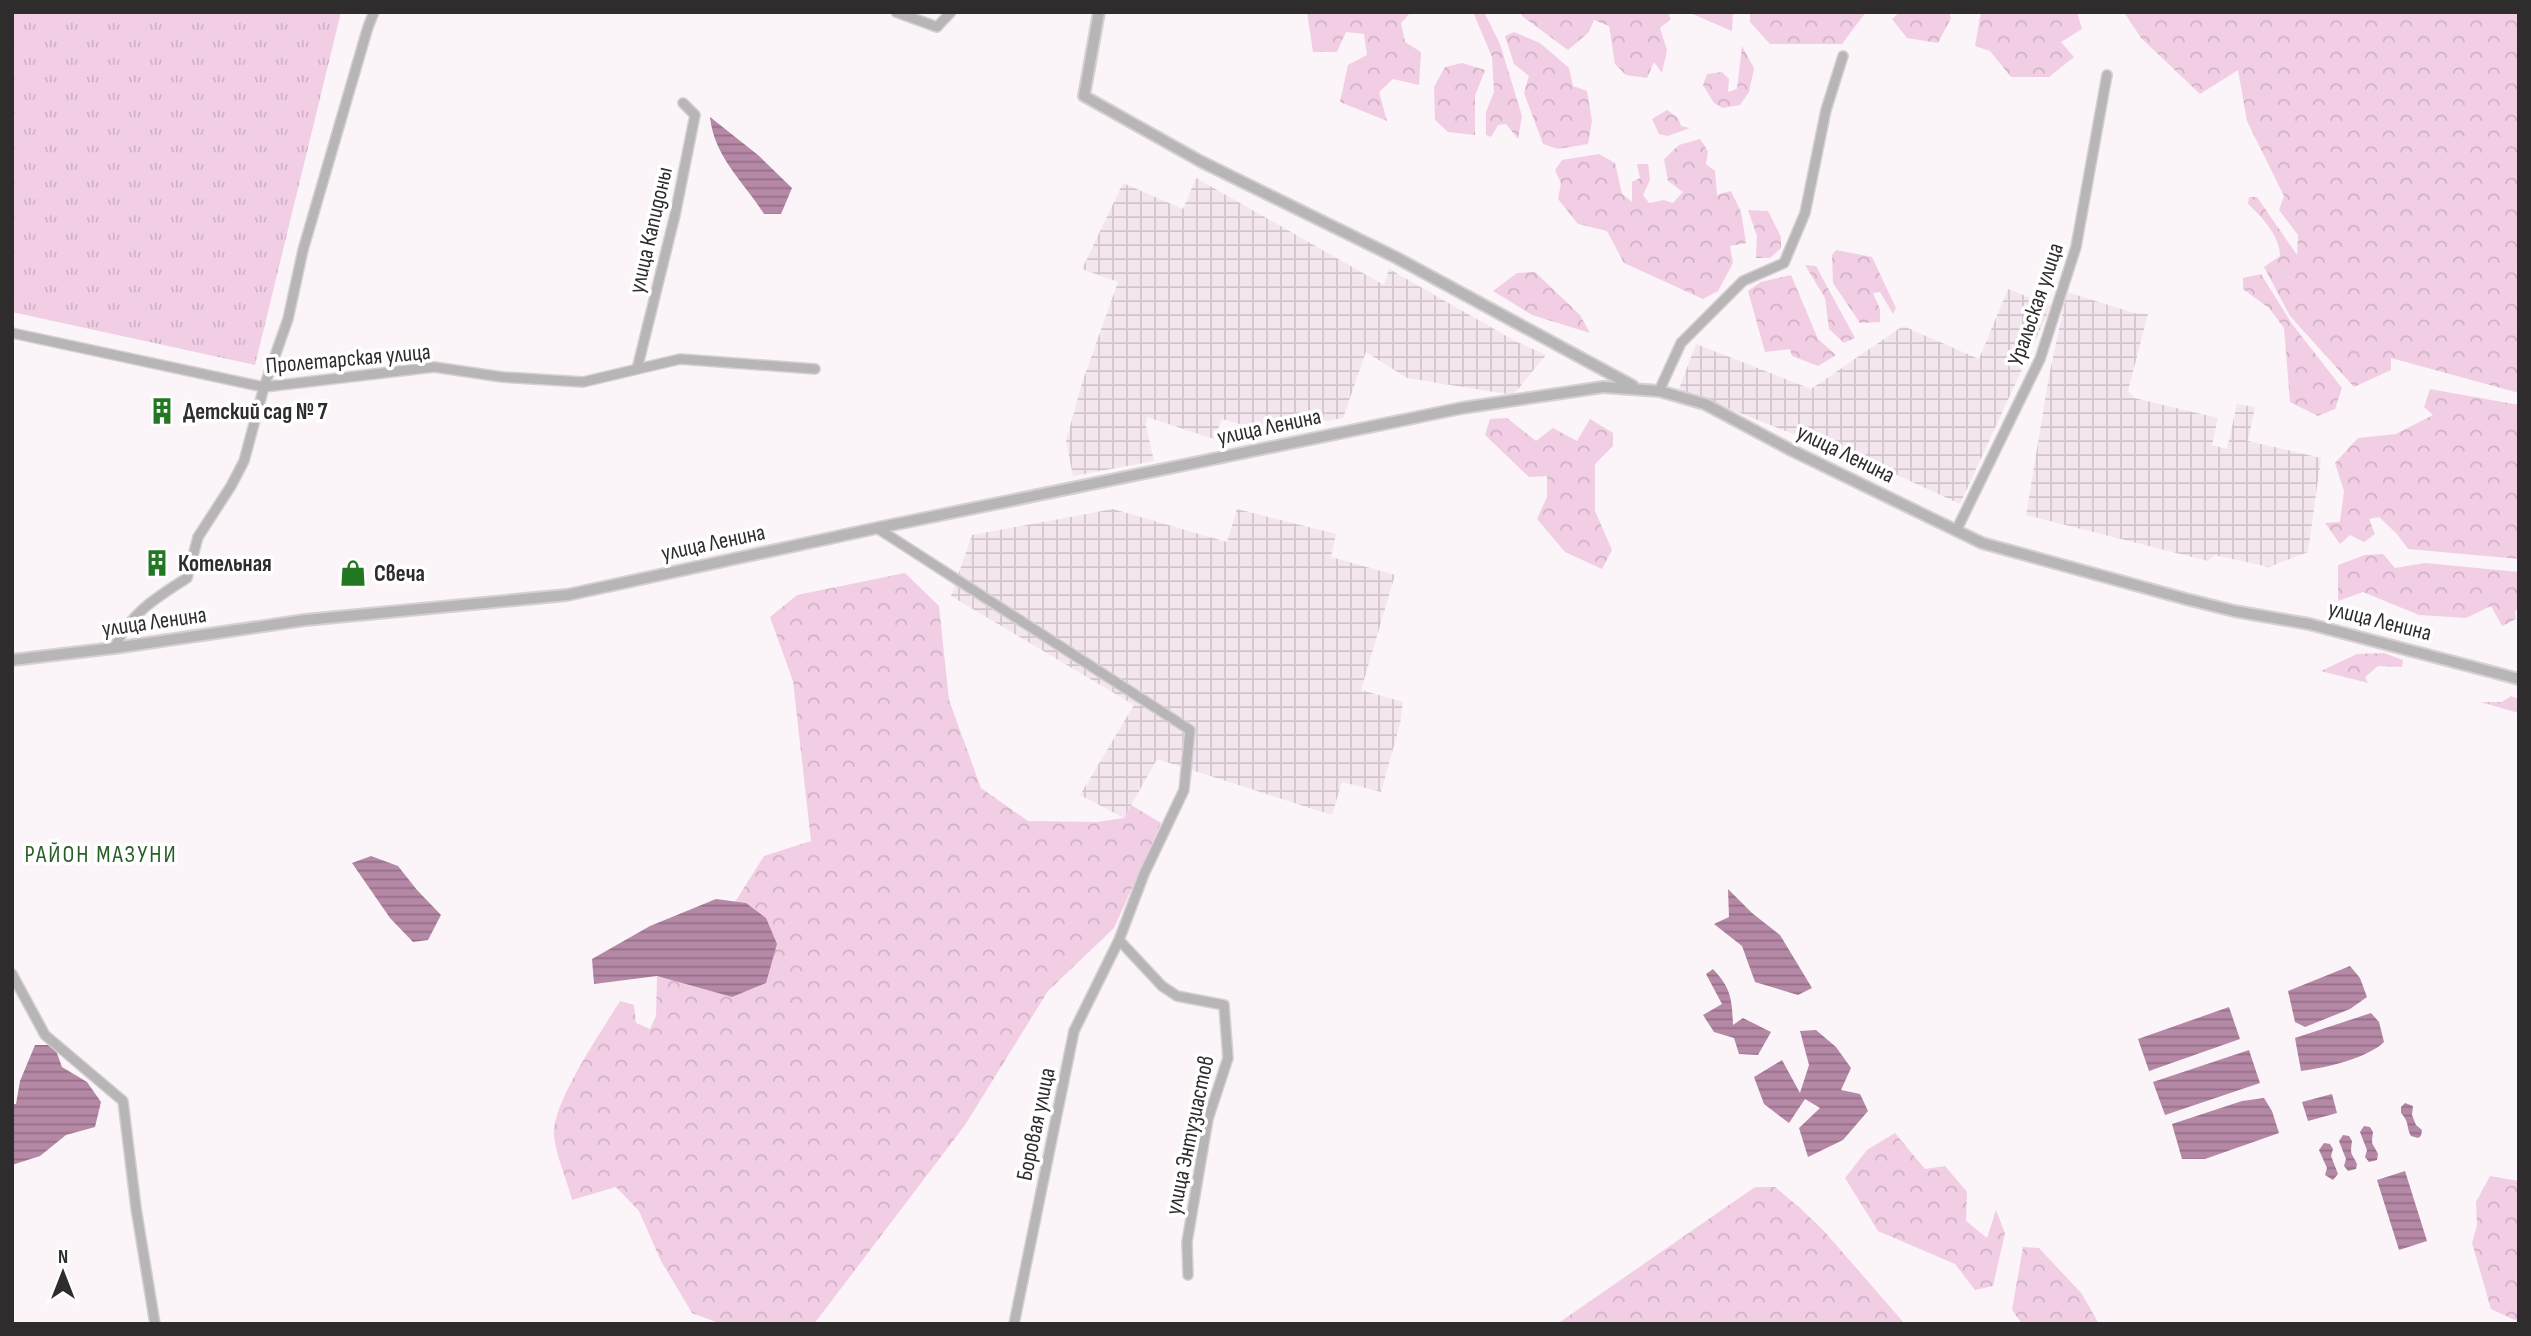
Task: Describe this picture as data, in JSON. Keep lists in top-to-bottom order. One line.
{"streets":{"street":["улица Капидоны","Уральская улица","Пролетарская улица","улица Ленина","Боровая улица","улица Энтузиастов"]},"crossings":[["улица Капидоны","Пролетарская улица"],["Уральская улица","улица Ленина"],["улица Ленина","Боровая улица"],["Боровая улица","улица Энтузиастов"]],"districts":["РАЙОН МАЗУНИ"],"places":{"building":["Детский сад № 7","Котельная"],"shop":["Свеча"]},"north":"top"}
